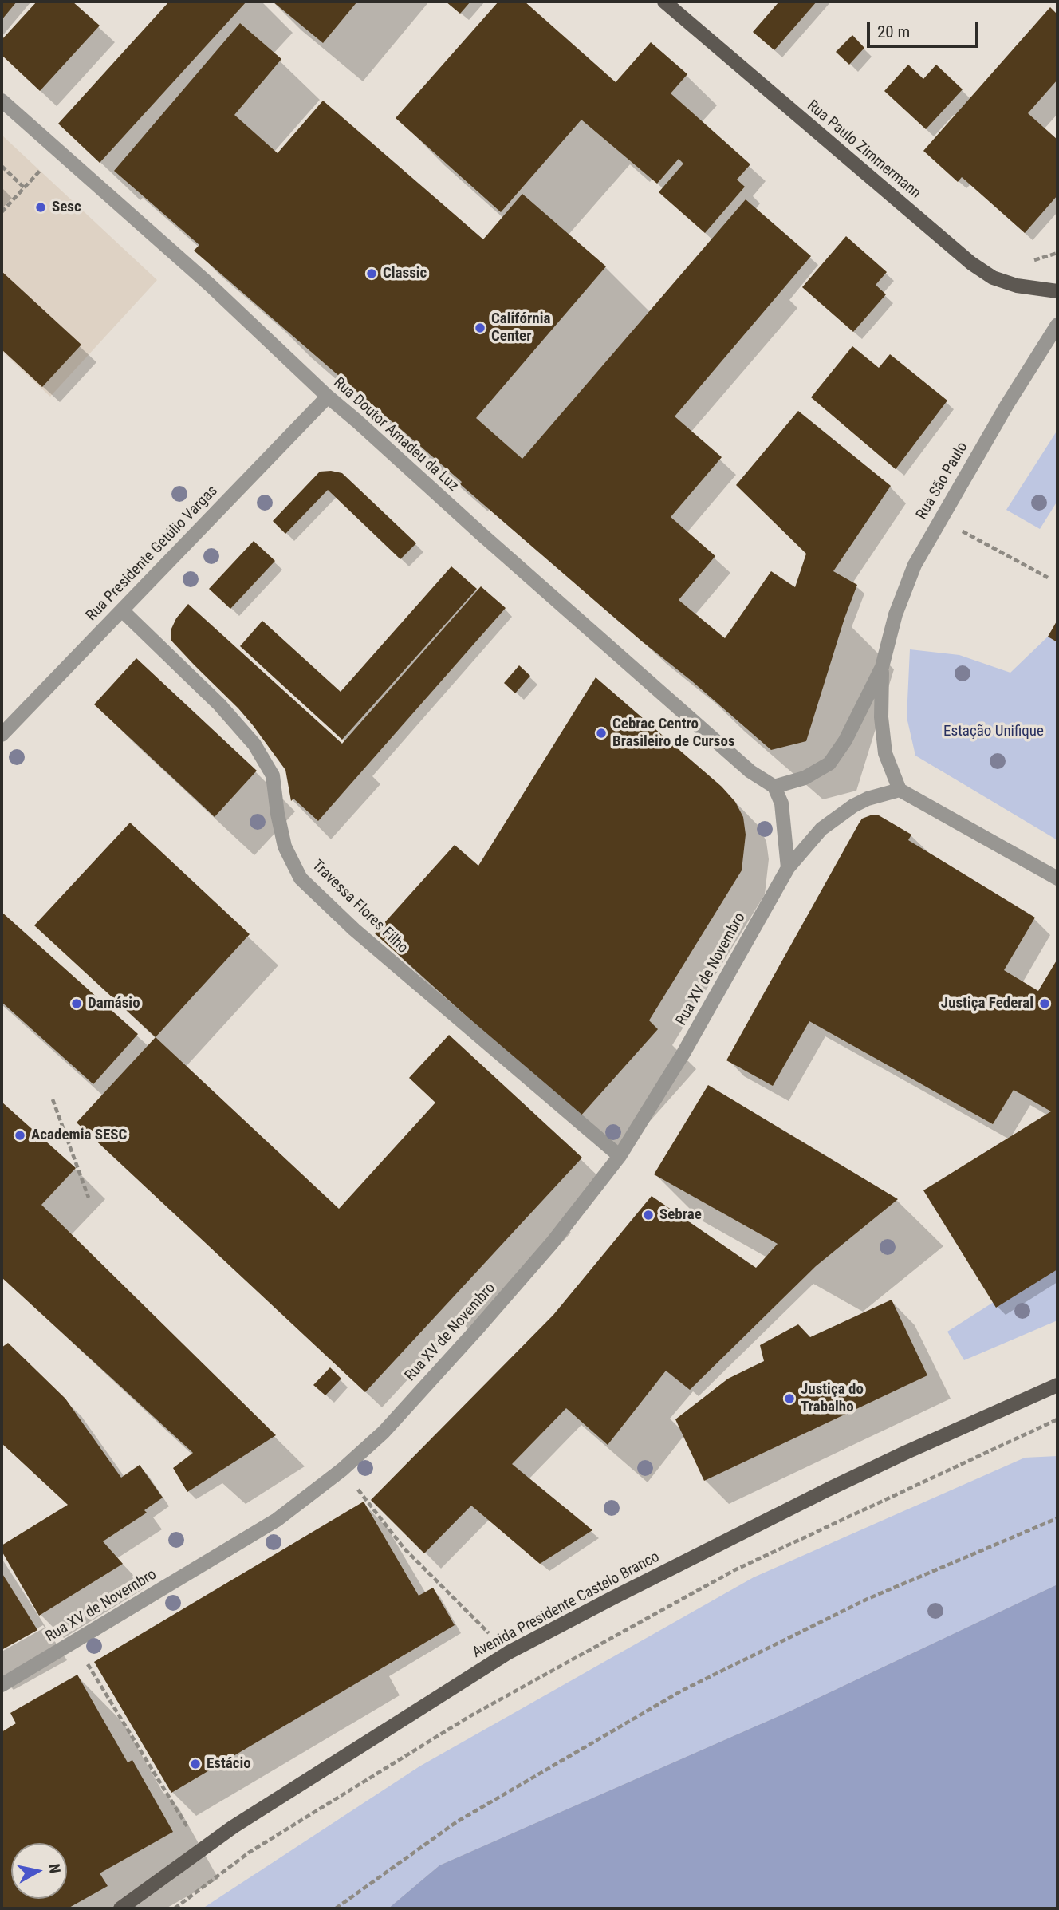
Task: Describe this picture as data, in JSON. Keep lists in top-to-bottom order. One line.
{"streets":{"main road":["Rua Paulo Zimmermann","Avenida Presidente Castelo Branco"],"street":["Rua Doutor Amadeu da Luz","Rua São Paulo","Rua Presidente Getúlio Vargas","Travessa Flores Filho","Rua XV de Novembro"]},"crossings":[["Rua Doutor Amadeu da Luz","Rua São Paulo"],["Rua Doutor Amadeu da Luz","Rua Presidente Getúlio Vargas"],["Rua São Paulo","Rua XV de Novembro"],["Rua Presidente Getúlio Vargas","Travessa Flores Filho"],["Travessa Flores Filho","Rua XV de Novembro"]],"parks":["Estação Unifique"],"places":["Sesc","Classic","Califórnia Center","Cebrac Centro Brasileiro de Cursos","Damásio","Justiça Federal","Academia SESC","Sebrae","Justiça do Trabalho","Estácio"],"scale_bar":"20 m","north":"right"}
